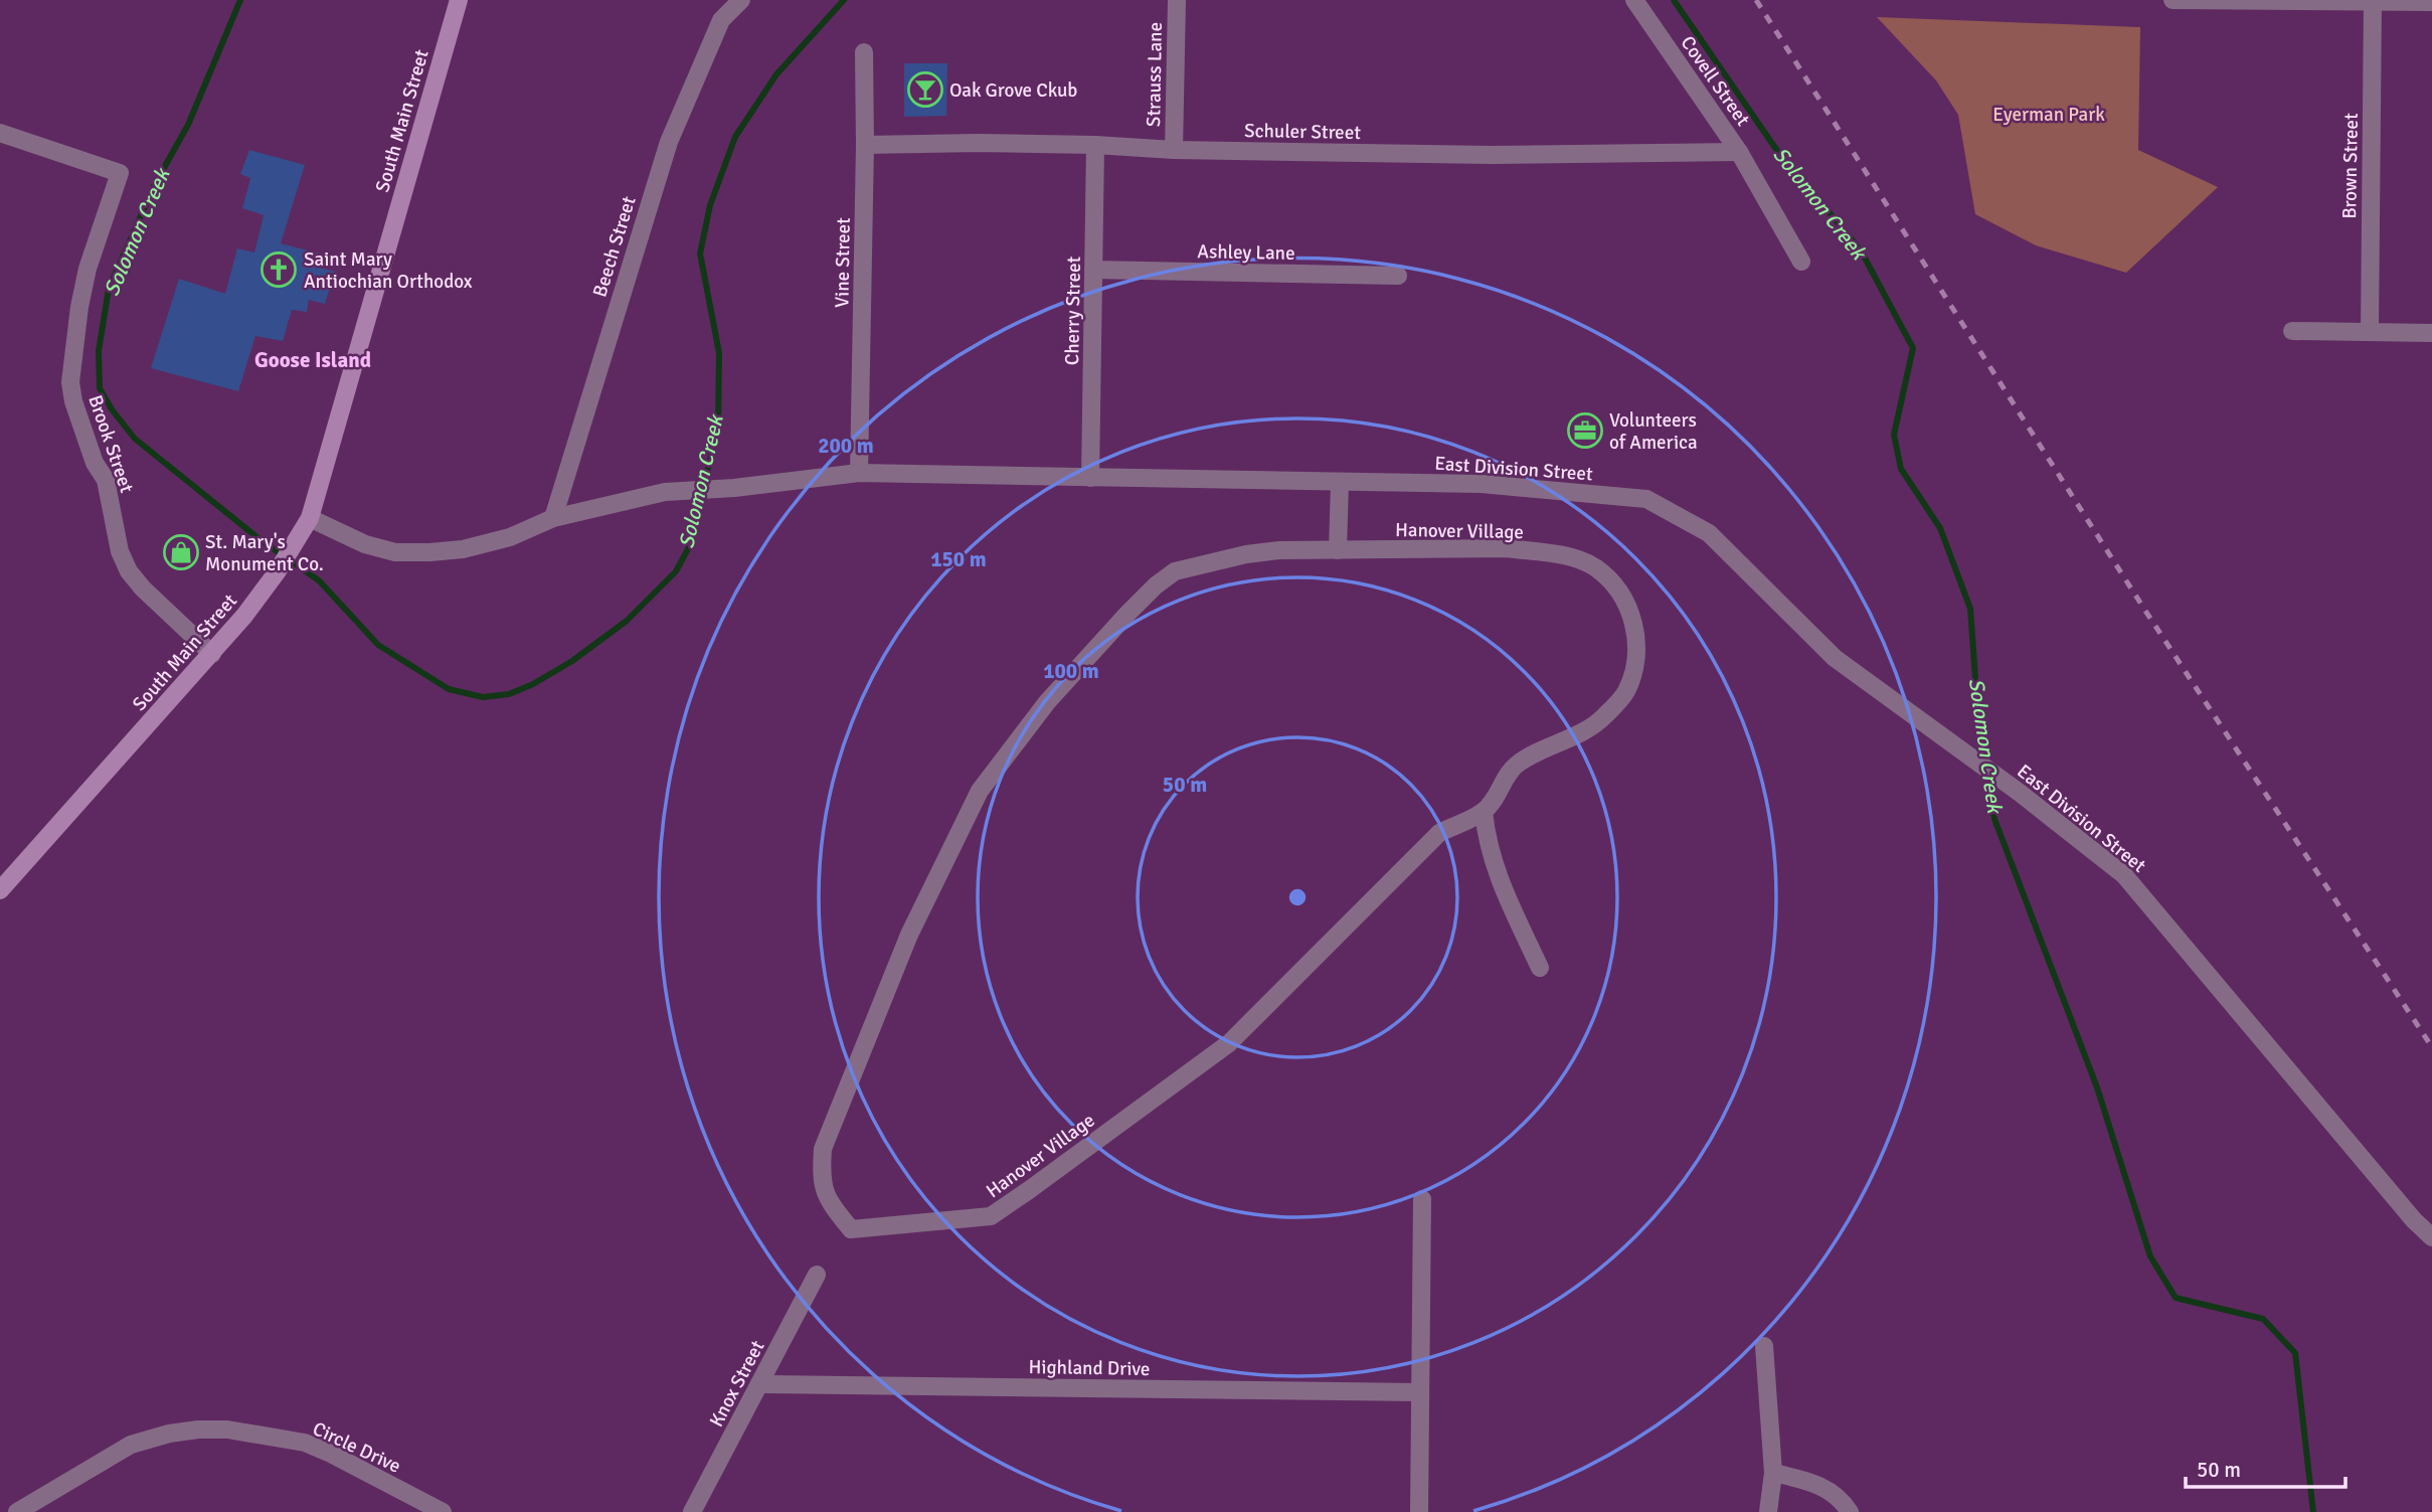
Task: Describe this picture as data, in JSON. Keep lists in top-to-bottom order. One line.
{"streets":{"main road":["South Main Street"],"street":["Strauss Lane","Covell Street","Schuler Street","Brown Street","Beech Street","Ashley Lane","Vine Street","Cherry Street","Brook Street","East Division Street","Hanover Village","Highland Drive","Knox Street","Circle Drive"]},"crossings":[["Strauss Lane","Schuler Street"],["Covell Street","Schuler Street"],["South Main Street","Brook Street"],["South Main Street","East Division Street"],["Schuler Street","Vine Street"],["Schuler Street","Cherry Street"],["Beech Street","East Division Street"],["Ashley Lane","Cherry Street"],["Vine Street","East Division Street"],["Cherry Street","East Division Street"],["Highland Drive","Knox Street"]],"districts":["Goose Island"],"water":["Solomon Creek"],"parks":["Eyerman Park"],"places":{"bar":["Oak Grove Ckub"],"church":["Saint Mary Antiochian Orthodox"],"office":["Volunteers of America"],"shop":["St. Mary's Monument Co."]},"scale_bar":"50 m","rings":["200 m","150 m","100 m","50 m"]}
